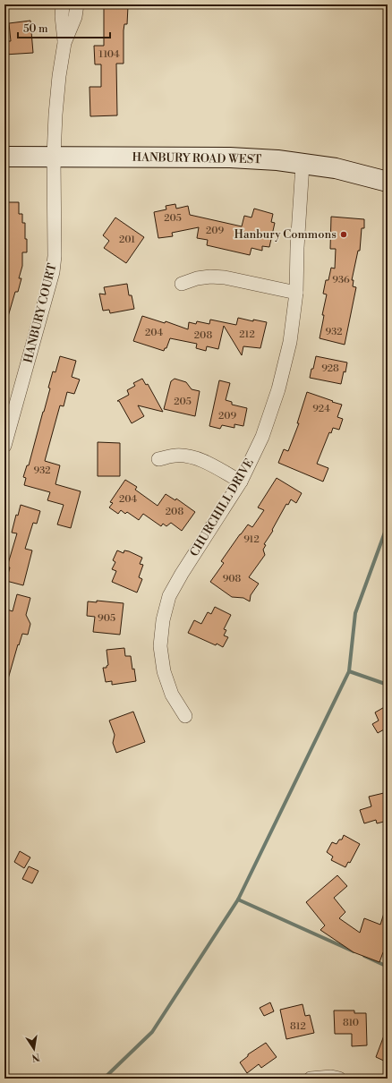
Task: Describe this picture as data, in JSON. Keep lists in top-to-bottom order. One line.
{"streets":{"main road":["HANBURY ROAD WEST"],"street":["HANBURY COURT","CHURCHILL DRIVE"]},"crossings":[["HANBURY ROAD WEST","HANBURY COURT"],["HANBURY ROAD WEST","CHURCHILL DRIVE"]],"places":["Hanbury Commons"],"house_numbers":["1104","205","209","201","936","932","204","212","208","928","205","924","209","932","204","208","912","908","905","810","812"],"scale_bar":"50 m","north":"bottom"}
